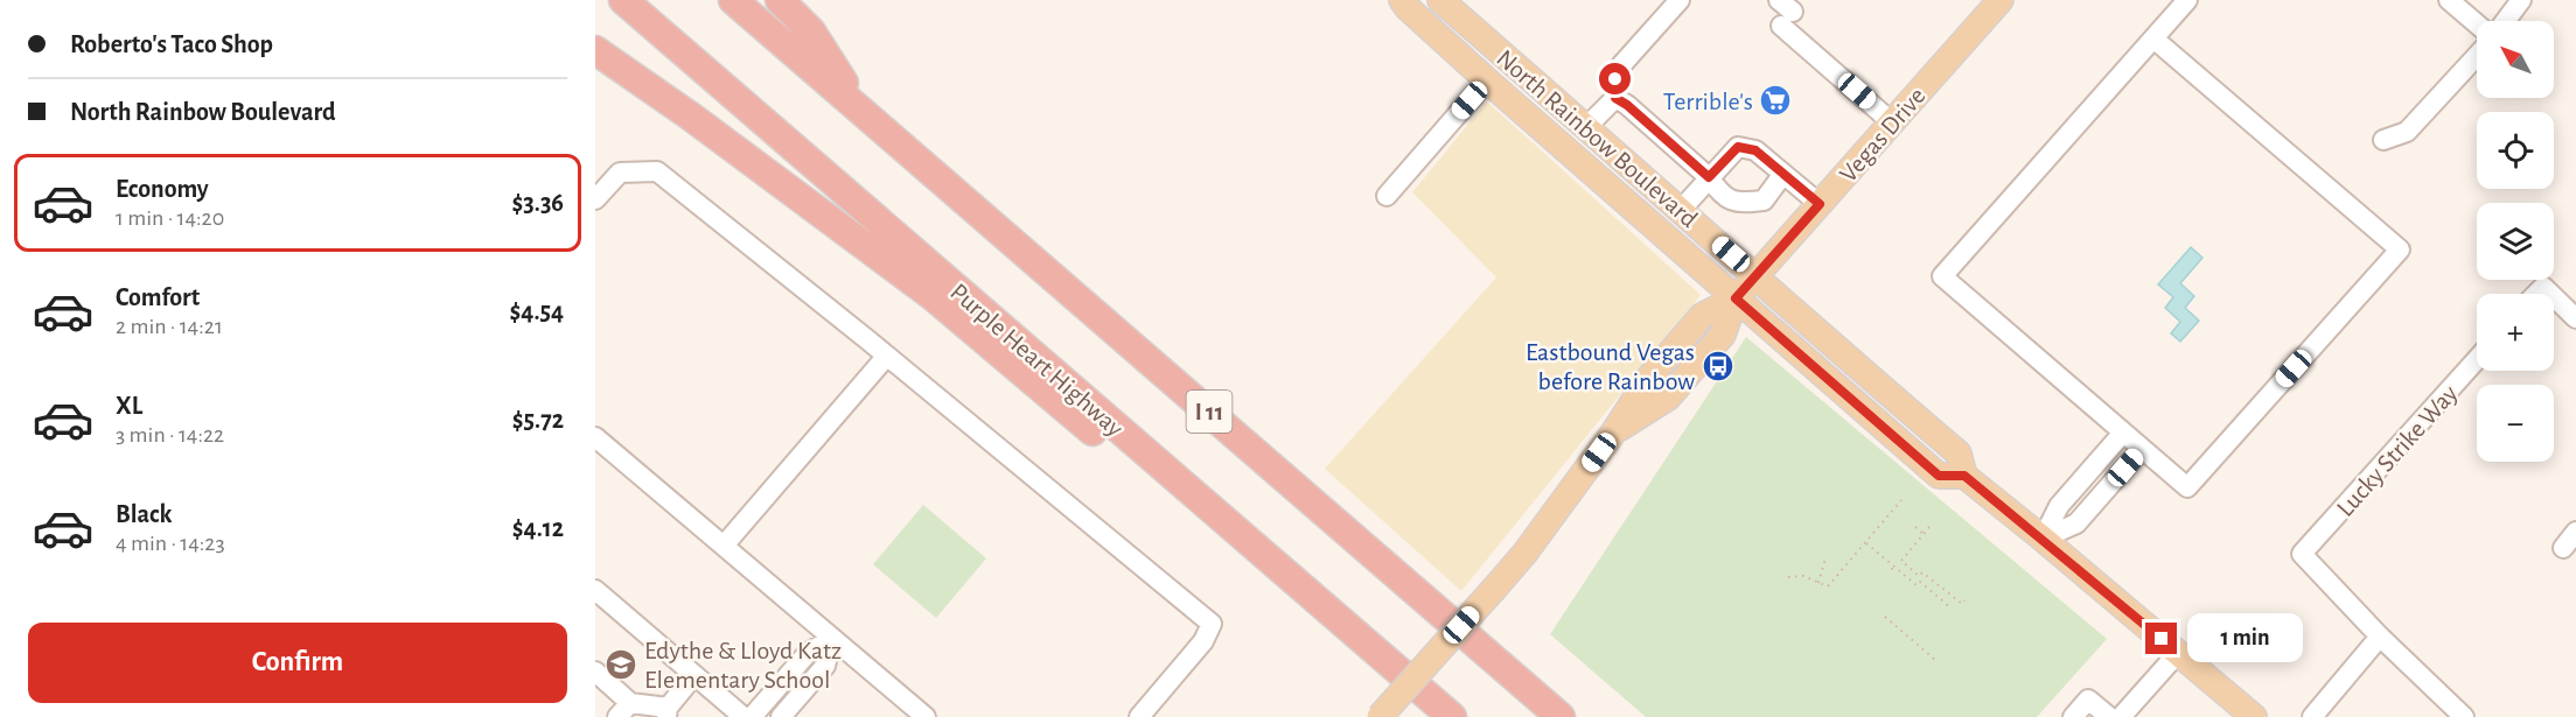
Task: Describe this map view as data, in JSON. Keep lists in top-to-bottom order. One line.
{"streets":{"highway":["Purple Heart Highway","I 11"],"main road":["Vegas Drive","North Rainbow Boulevard"],"street":["Lucky Strike Way"]},"crossings":[["Vegas Drive","North Rainbow Boulevard"]],"places":{"supermarket":["Terrible's"],"bus stop":["Eastbound Vegas before Rainbow"],"school or university":["Edythe & Lloyd Katz Elementary School"]},"north":"top left","page":{"banner":["Roberto's Taco Shop","North Rainbow Boulevard"],"map_buttons":["+","−"],"list":[{"name":"Economy","note":"1 min · 14:20","value":"$3.36"},{"name":"Comfort","note":"2 min · 14:21","value":"$4.54"},{"name":"XL","note":"3 min · 14:22","value":"$5.72"},{"name":"Black","note":"4 min · 14:23","value":"$4.12"}],"buttons":"Confirm","bubble":"1 min"}}
